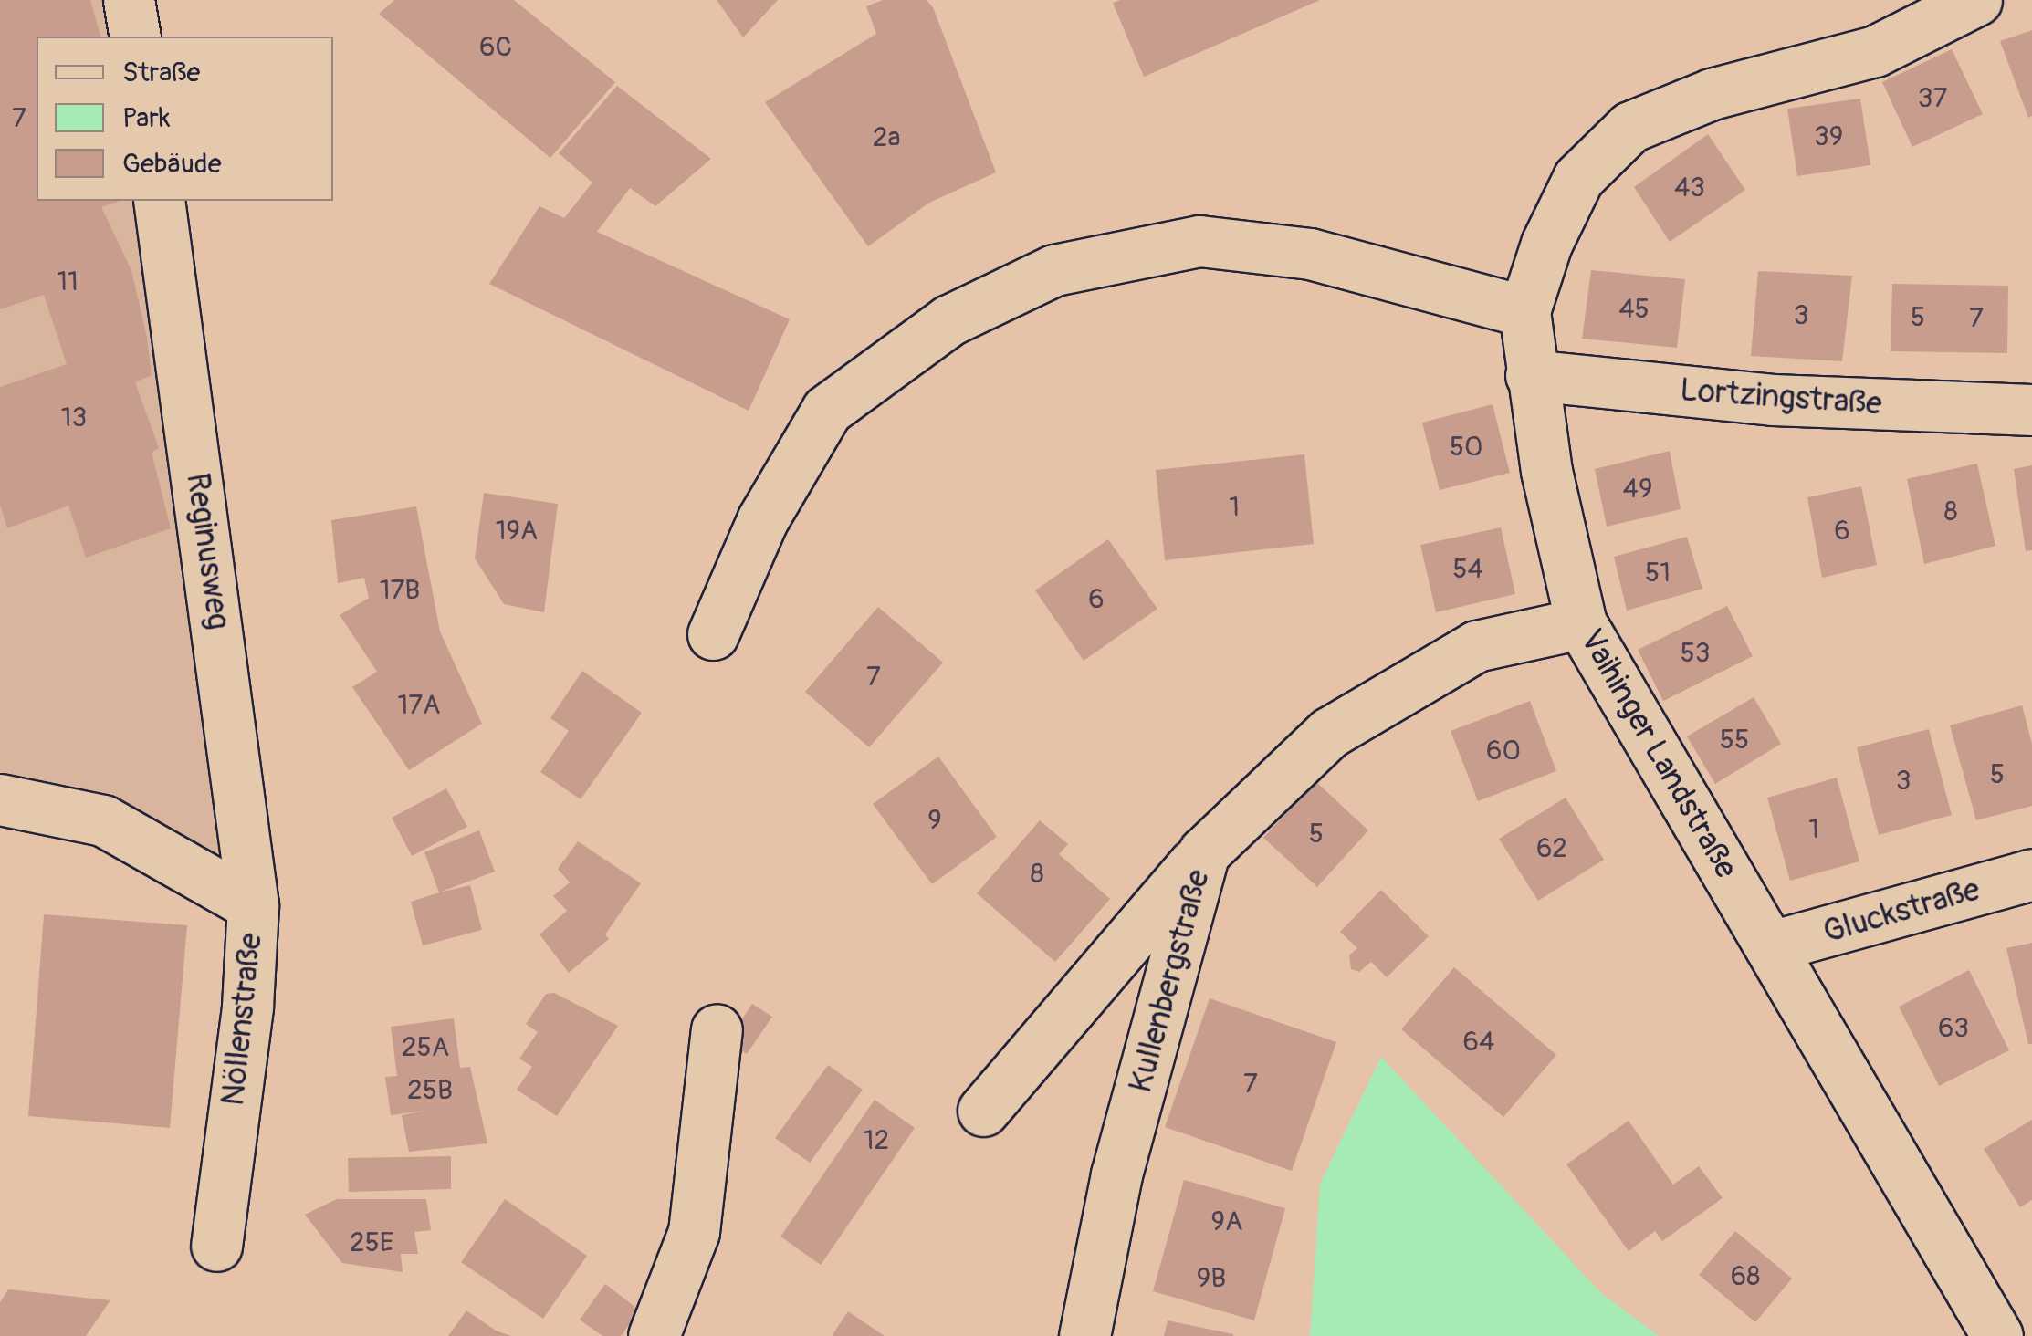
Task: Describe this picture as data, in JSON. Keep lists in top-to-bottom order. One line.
{"streets":{"street":["Lortzingstraße","Reginusweg","Vaihinger Landstraße","Gluckstraße","Kullenbergstraße","Nöllenstraße"]},"crossings":[["Lortzingstraße","Vaihinger Landstraße"],["Reginusweg","Nöllenstraße"],["Vaihinger Landstraße","Gluckstraße"],["Vaihinger Landstraße","Kullenbergstraße"]],"house_numbers":["6C","37","7","39","2a","43","11","45","3","5","7","13","50","49","1","8","19A","6","54","51","17B","6","53","7","17A","55","60","5","3","9","1","5","62","8","63","64","25A","7","25B","12","9A","25E","68","9B"],"legend":["Straße","Park","Gebäude"]}
